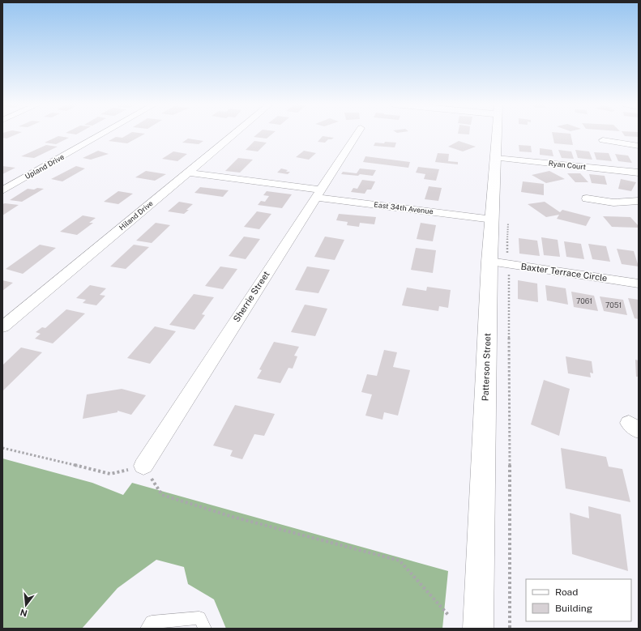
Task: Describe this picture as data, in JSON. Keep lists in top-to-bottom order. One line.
{"streets":{"street":["Ryan Court","Upland Drive","East 34th Avenue","Hiland Drive","Baxter Terrace Circle","Sherrie Street","Patterson Street"]},"crossings":[["Ryan Court","Patterson Street"],["East 34th Avenue","Hiland Drive"],["East 34th Avenue","Sherrie Street"],["East 34th Avenue","Patterson Street"],["Baxter Terrace Circle","Patterson Street"]],"house_numbers":["7061","7051"],"legend":["Road","Building"],"north":"bottom"}
